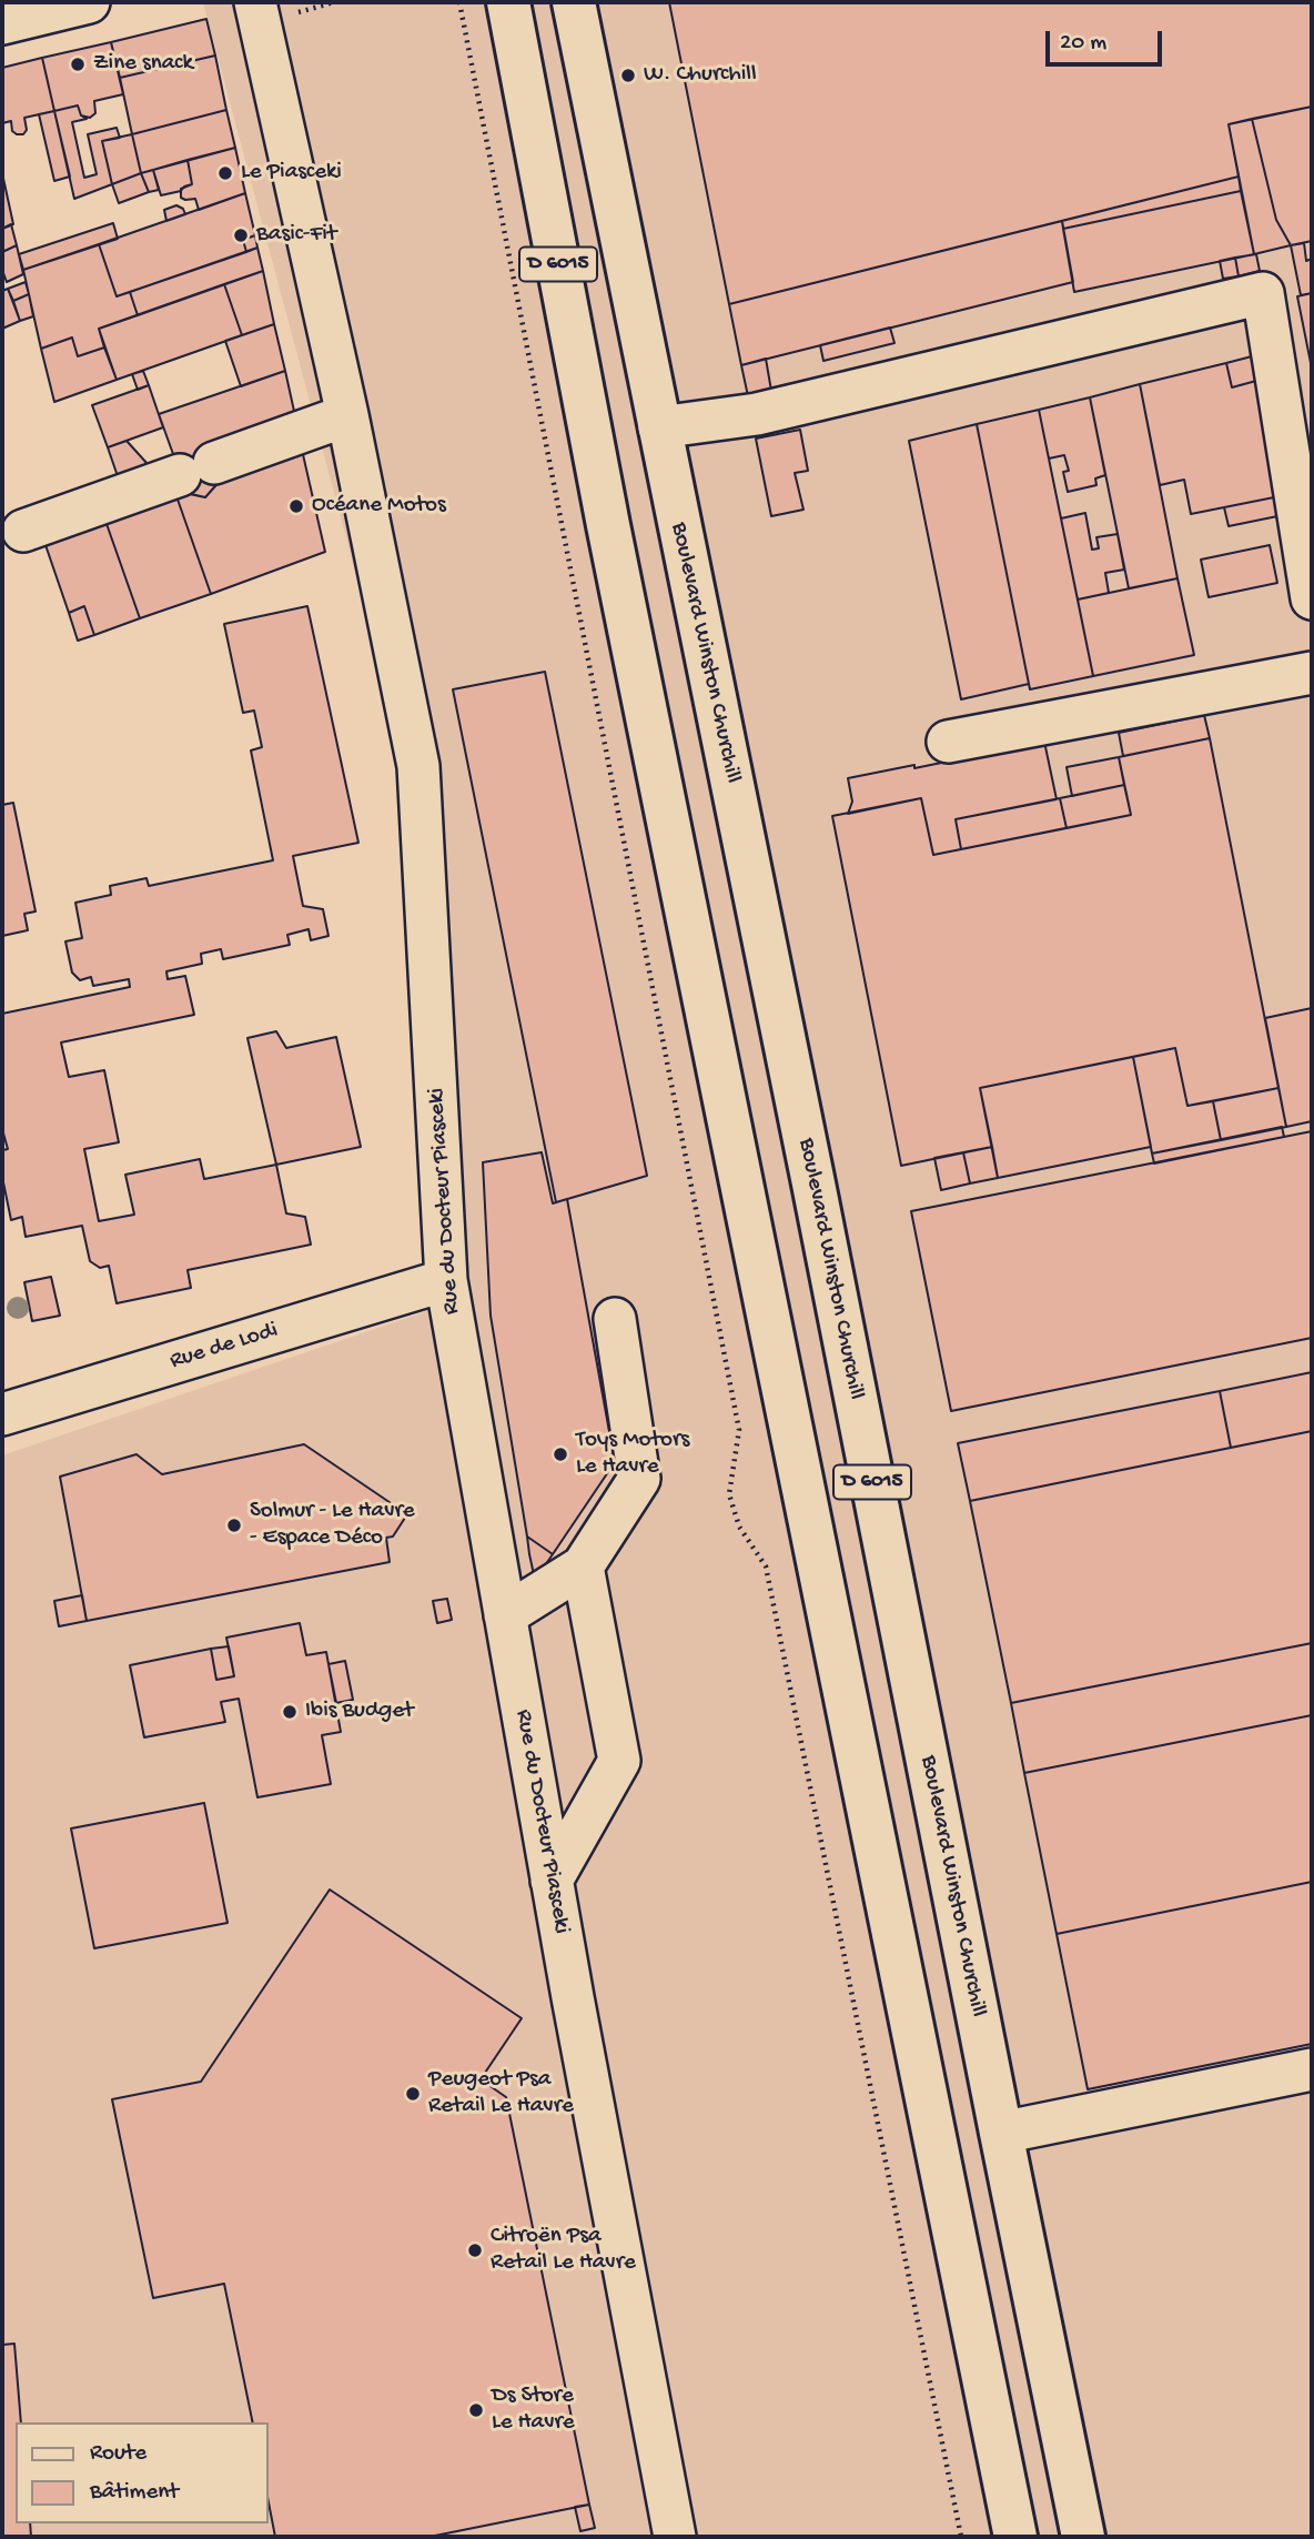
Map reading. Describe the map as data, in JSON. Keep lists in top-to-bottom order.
{
  "streets": {
    "main road": ["D 6015", "Boulevard Winston Churchill"],
    "street": ["Rue du Docteur Piasceki", "Rue de Lodi"]
  },
  "crossings": [
    ["Rue du Docteur Piasceki", "Rue de Lodi"]
  ],
  "places": [
    "Zine snack",
    "W. Churchill",
    "Le Piasceki",
    "Basic-Fit",
    "Océane Motos",
    "Toys Motors Le Havre",
    "Solmur - Le Havre - Espace Déco",
    "Ibis Budget",
    "Peugeot Psa Retail Le Havre",
    "Citroën Psa Retail Le Havre",
    "Ds Store Le Havre"
  ],
  "legend": ["Route", "Bâtiment"],
  "scale_bar": "20 m"
}
